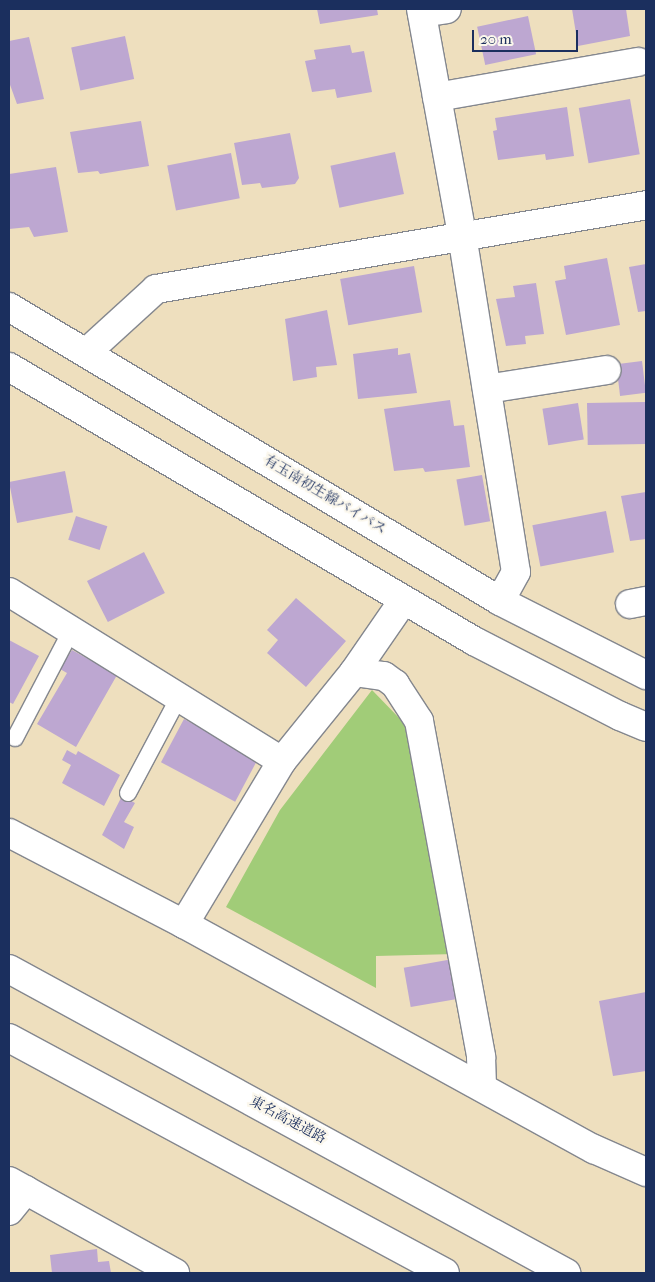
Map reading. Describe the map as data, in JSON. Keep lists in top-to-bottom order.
{
  "streets": {
    "main road": ["有玉南初生線バイパス", "東名高速道路"]
  },
  "scale_bar": "20 m"
}
